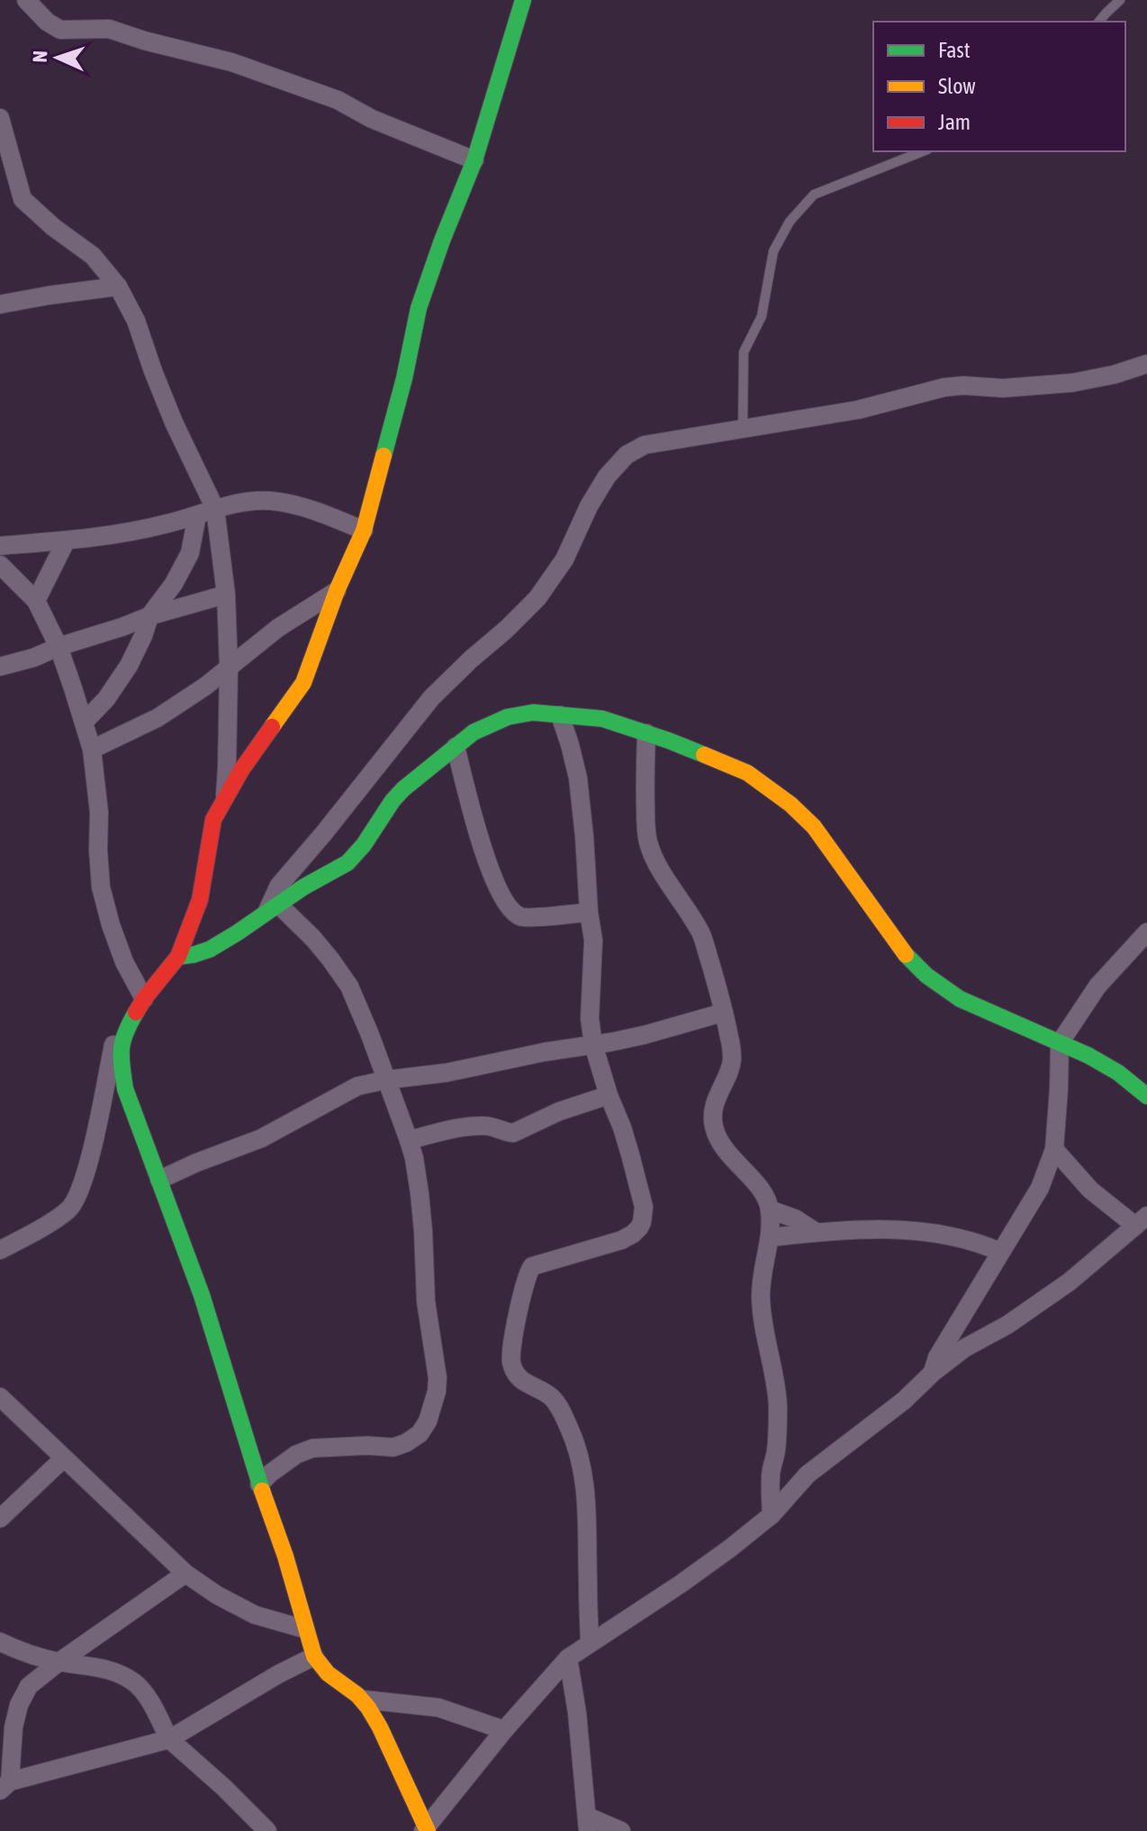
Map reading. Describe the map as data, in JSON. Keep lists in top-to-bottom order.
{
  "legend": ["Fast", "Slow", "Jam"],
  "north": "left"
}
